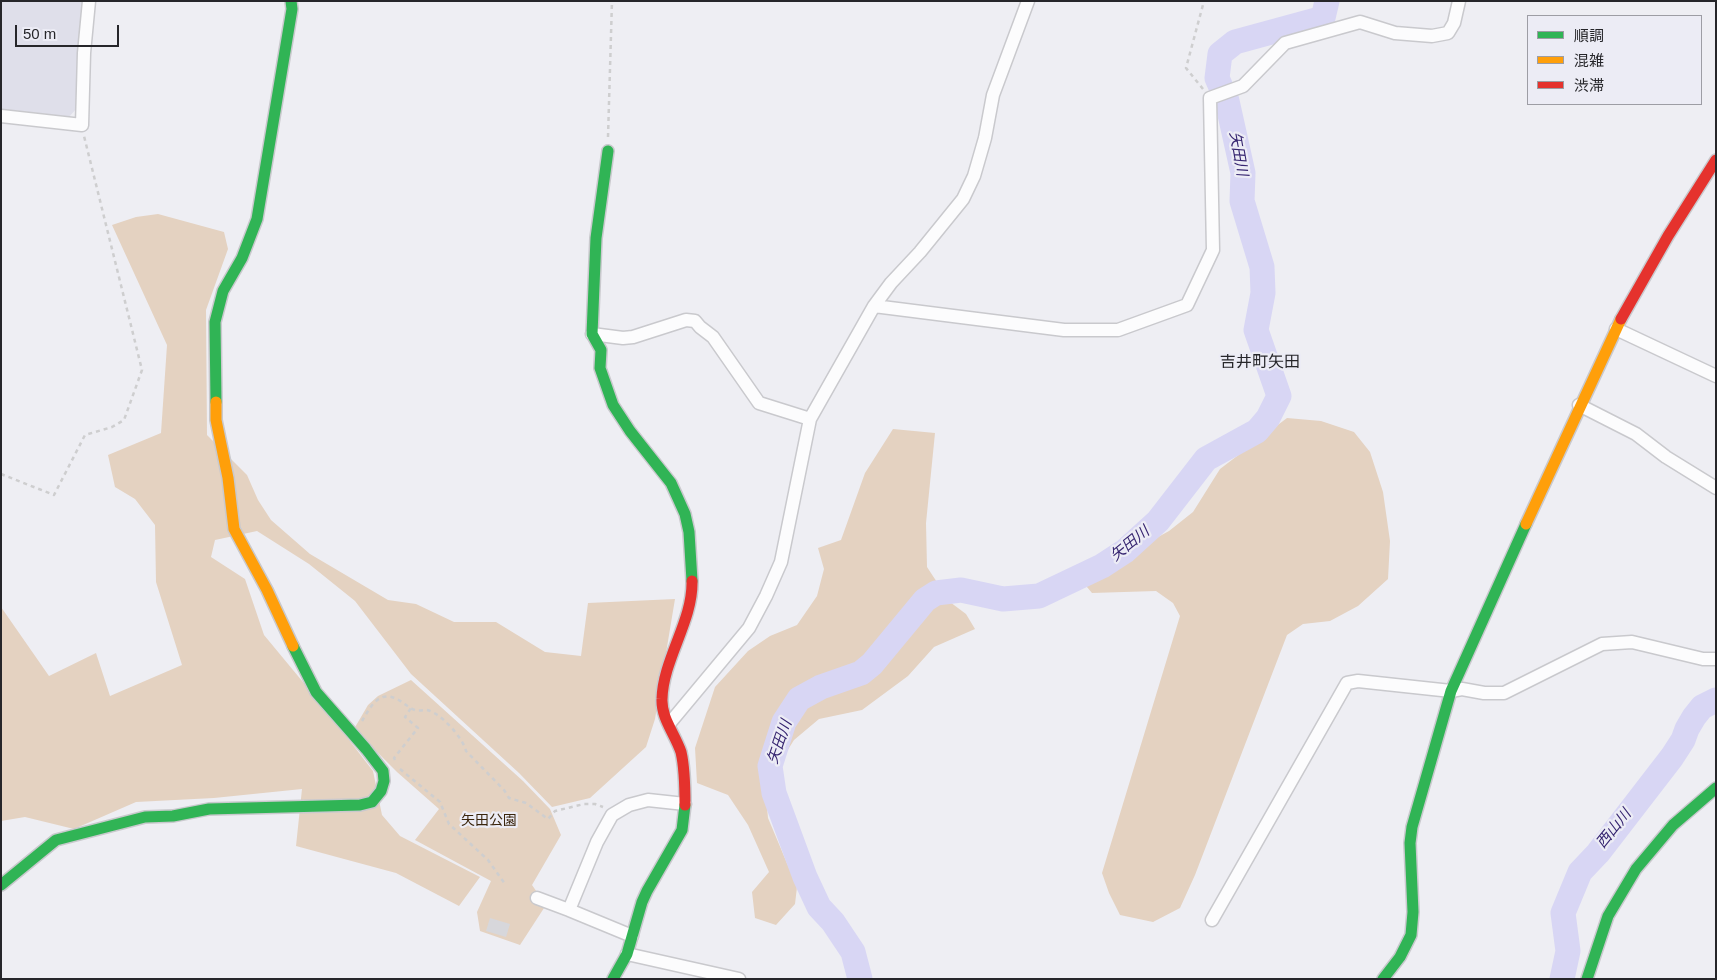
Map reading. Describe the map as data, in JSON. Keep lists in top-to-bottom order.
{
  "districts": ["吉井町矢田"],
  "water": ["矢田川", "西山川"],
  "parks": ["矢田公園"],
  "legend": ["順調", "混雑", "渋滞"],
  "scale_bar": "50 m"
}
